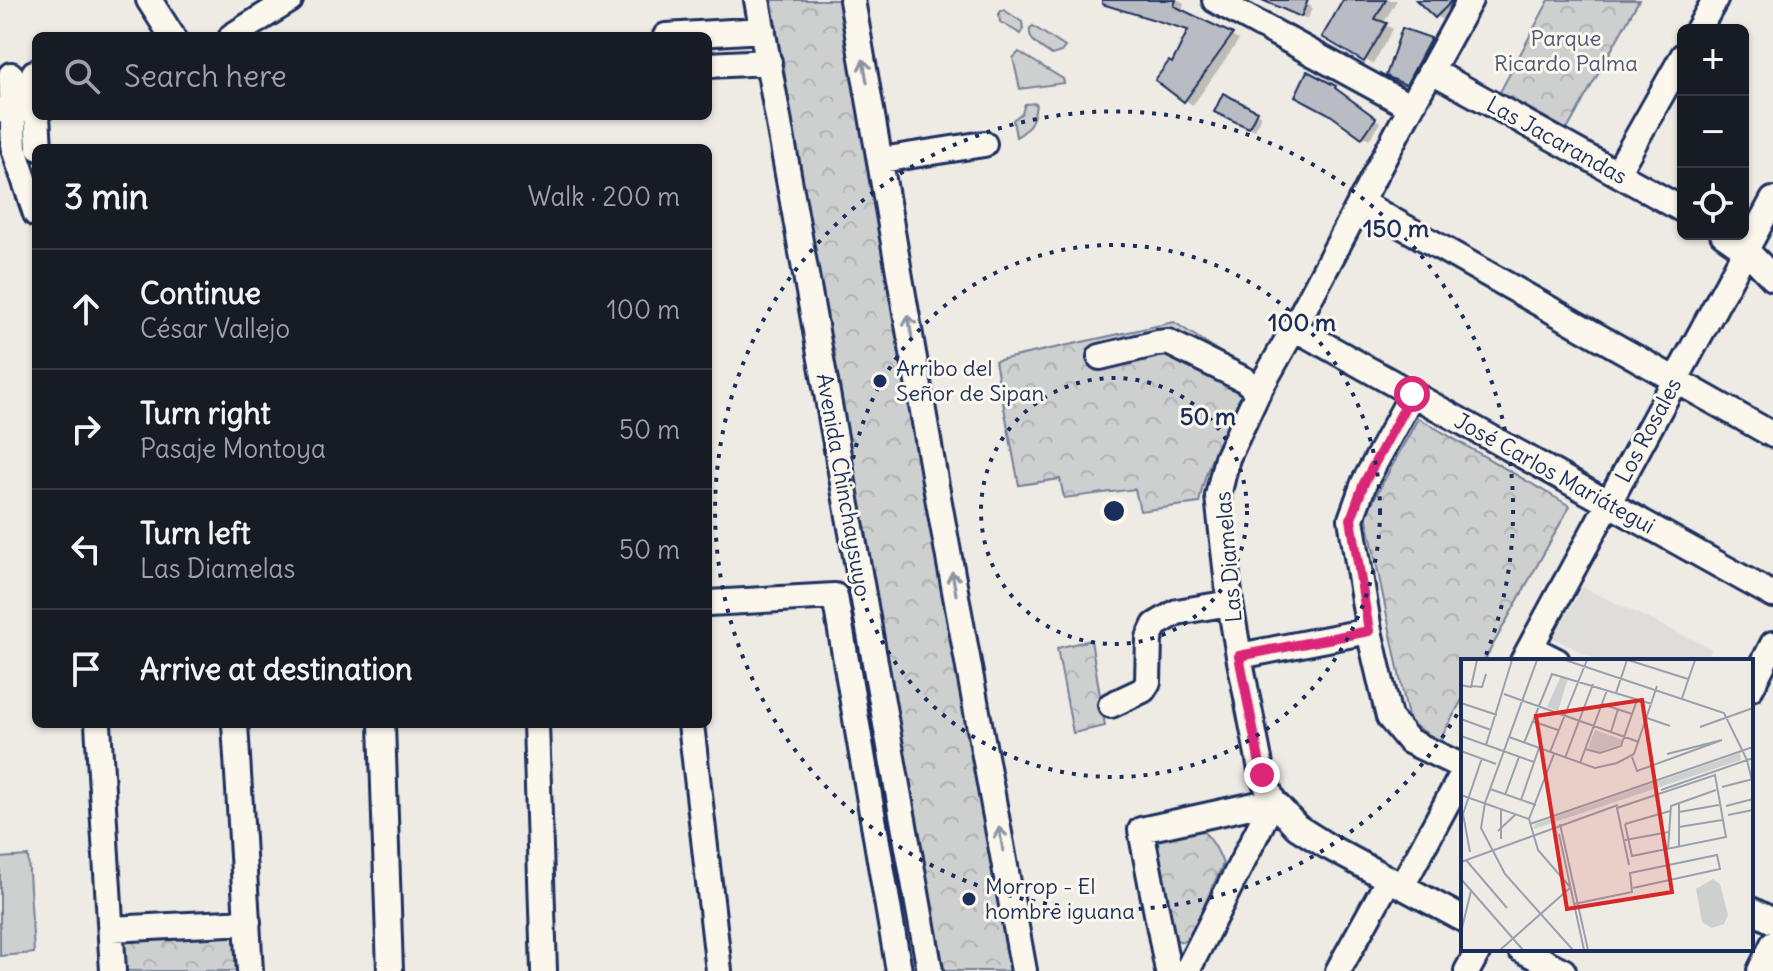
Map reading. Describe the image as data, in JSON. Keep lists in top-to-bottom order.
{
  "streets": {
    "street": [
      "Las Jacarandas",
      "Los Rosales",
      "José Carlos Mariátegui",
      "Avenida Chinchaysuyo",
      "Las Diamelas"
    ]
  },
  "crossings": [
    ["Las Jacarandas", "Las Diamelas"],
    ["Los Rosales", "José Carlos Mariátegui"],
    ["José Carlos Mariátegui", "Las Diamelas"]
  ],
  "parks": ["Parque Ricardo Palma"],
  "places": ["Arribo del Señor de Sipan", "Morrop - El hombre iguana"],
  "page": {
    "map_buttons": ["+", "−"],
    "search": "Search here",
    "heading": ["3 min", "Walk · 200 m"],
    "list": [
      ["Continue", "César Vallejo", "100 m"],
      ["Turn right", "Pasaje Montoya", "50 m"],
      ["Turn left", "Las Diamelas", "50 m"],
      "Arrive at destination"
    ]
  },
  "rings": ["150 m", "100 m", "50 m"]
}
